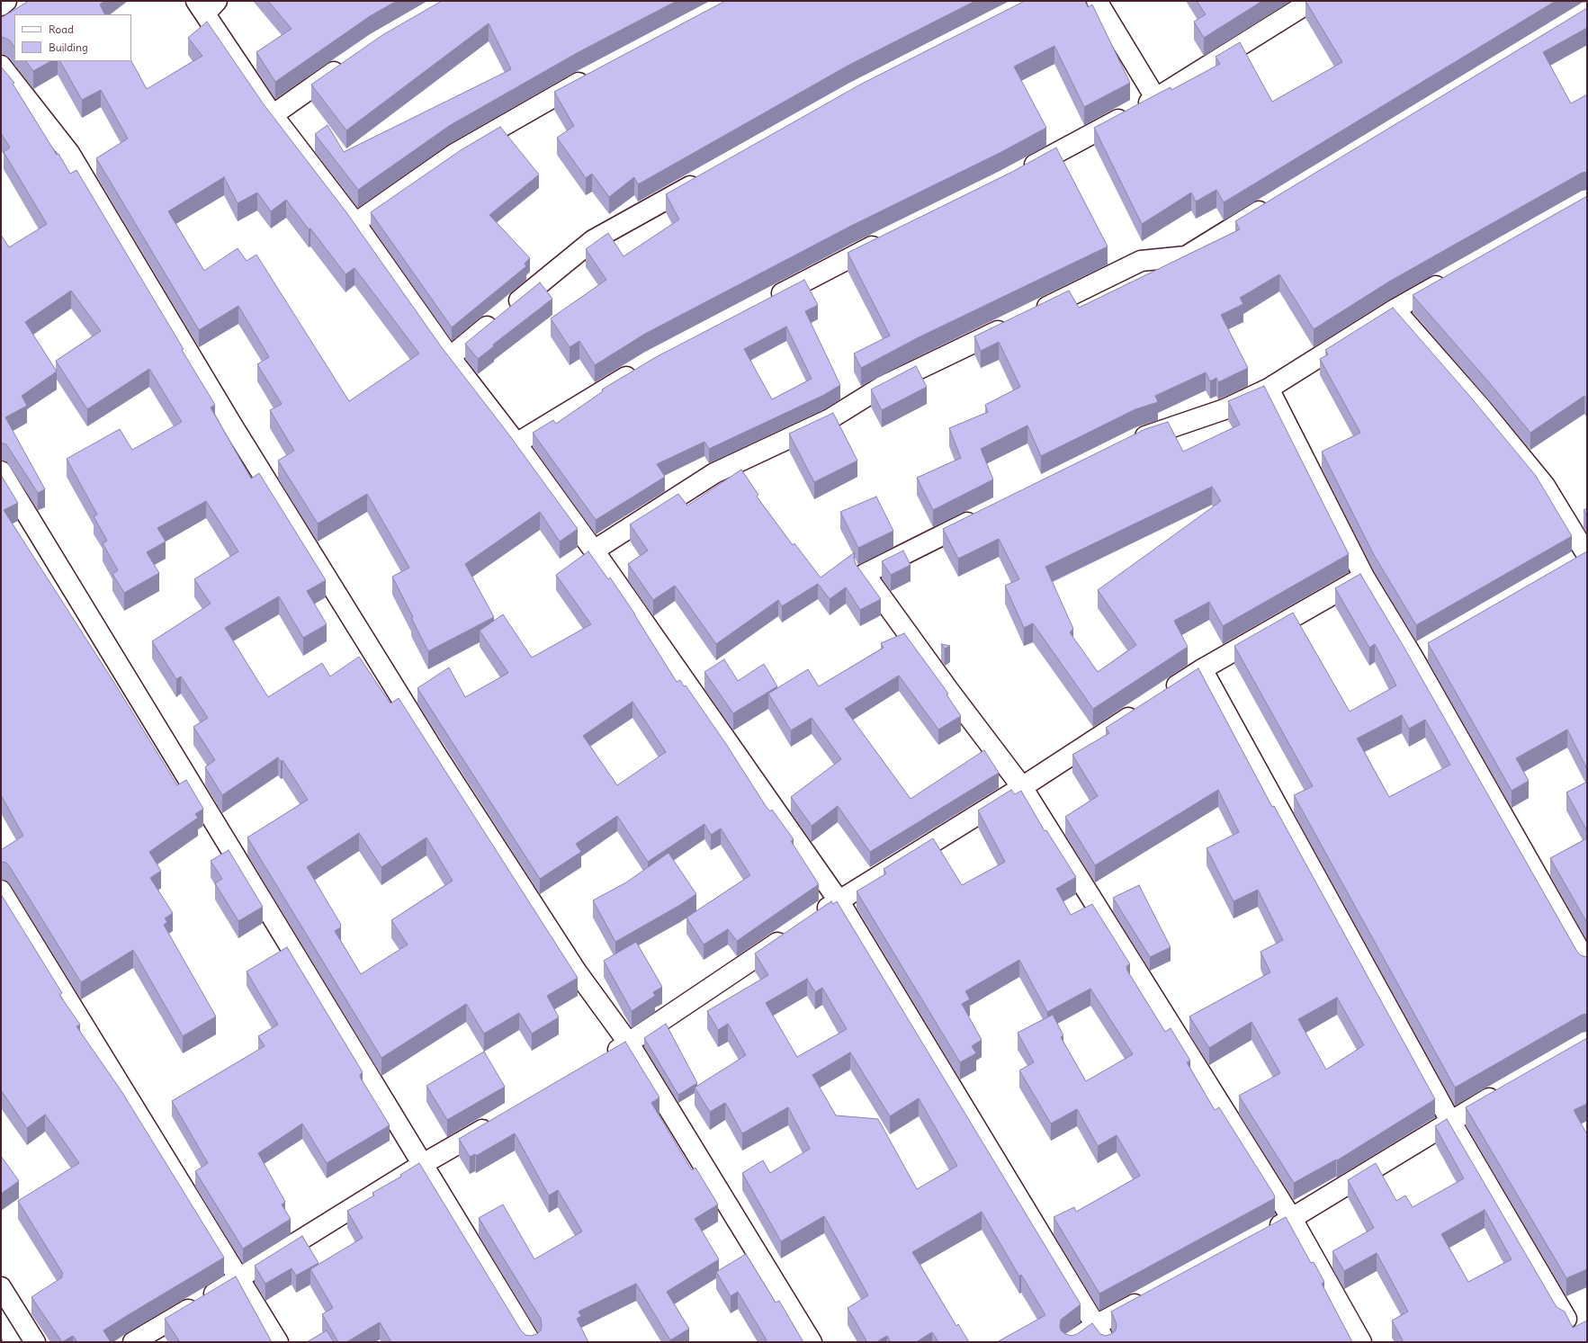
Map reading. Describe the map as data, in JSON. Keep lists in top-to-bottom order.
{
  "legend": ["Road", "Building"]
}
